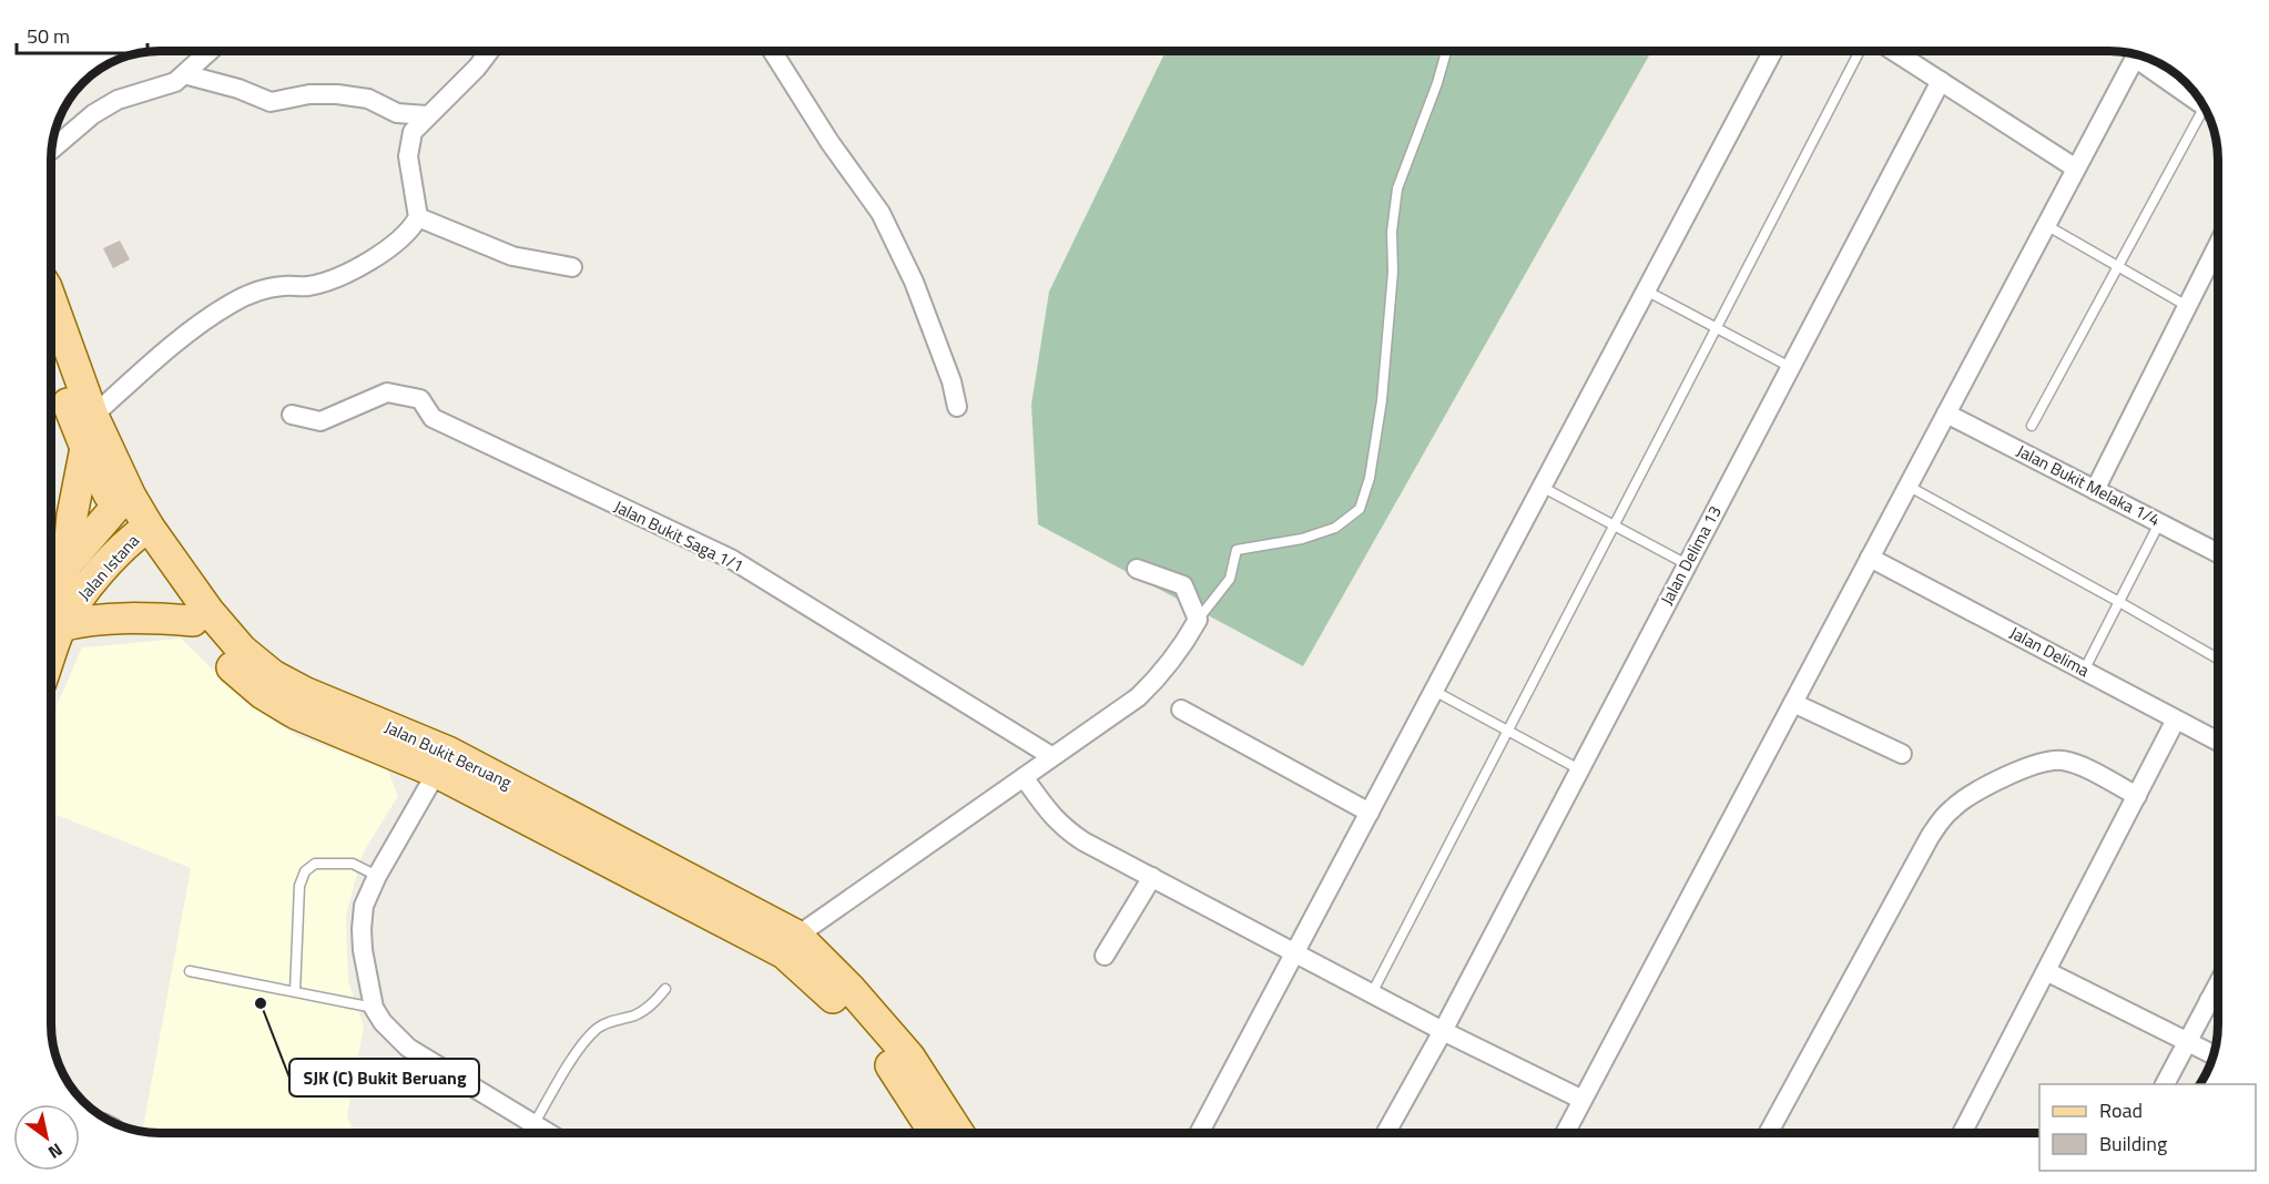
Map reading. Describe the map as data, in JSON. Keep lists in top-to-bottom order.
{
  "streets": {
    "main road": ["Jalan Istana", "Jalan Bukit Beruang"],
    "street": [
      "Jalan Bukit Melaka 1/4",
      "Jalan Bukit Saga 1/1",
      "Jalan Delima 13",
      "Jalan Delima"
    ]
  },
  "crossings": [
    ["Jalan Istana", "Jalan Bukit Beruang"]
  ],
  "places": ["SJK (C) Bukit Beruang"],
  "legend": ["Road", "Building"],
  "scale_bar": "50 m",
  "north": "bottom right"
}
